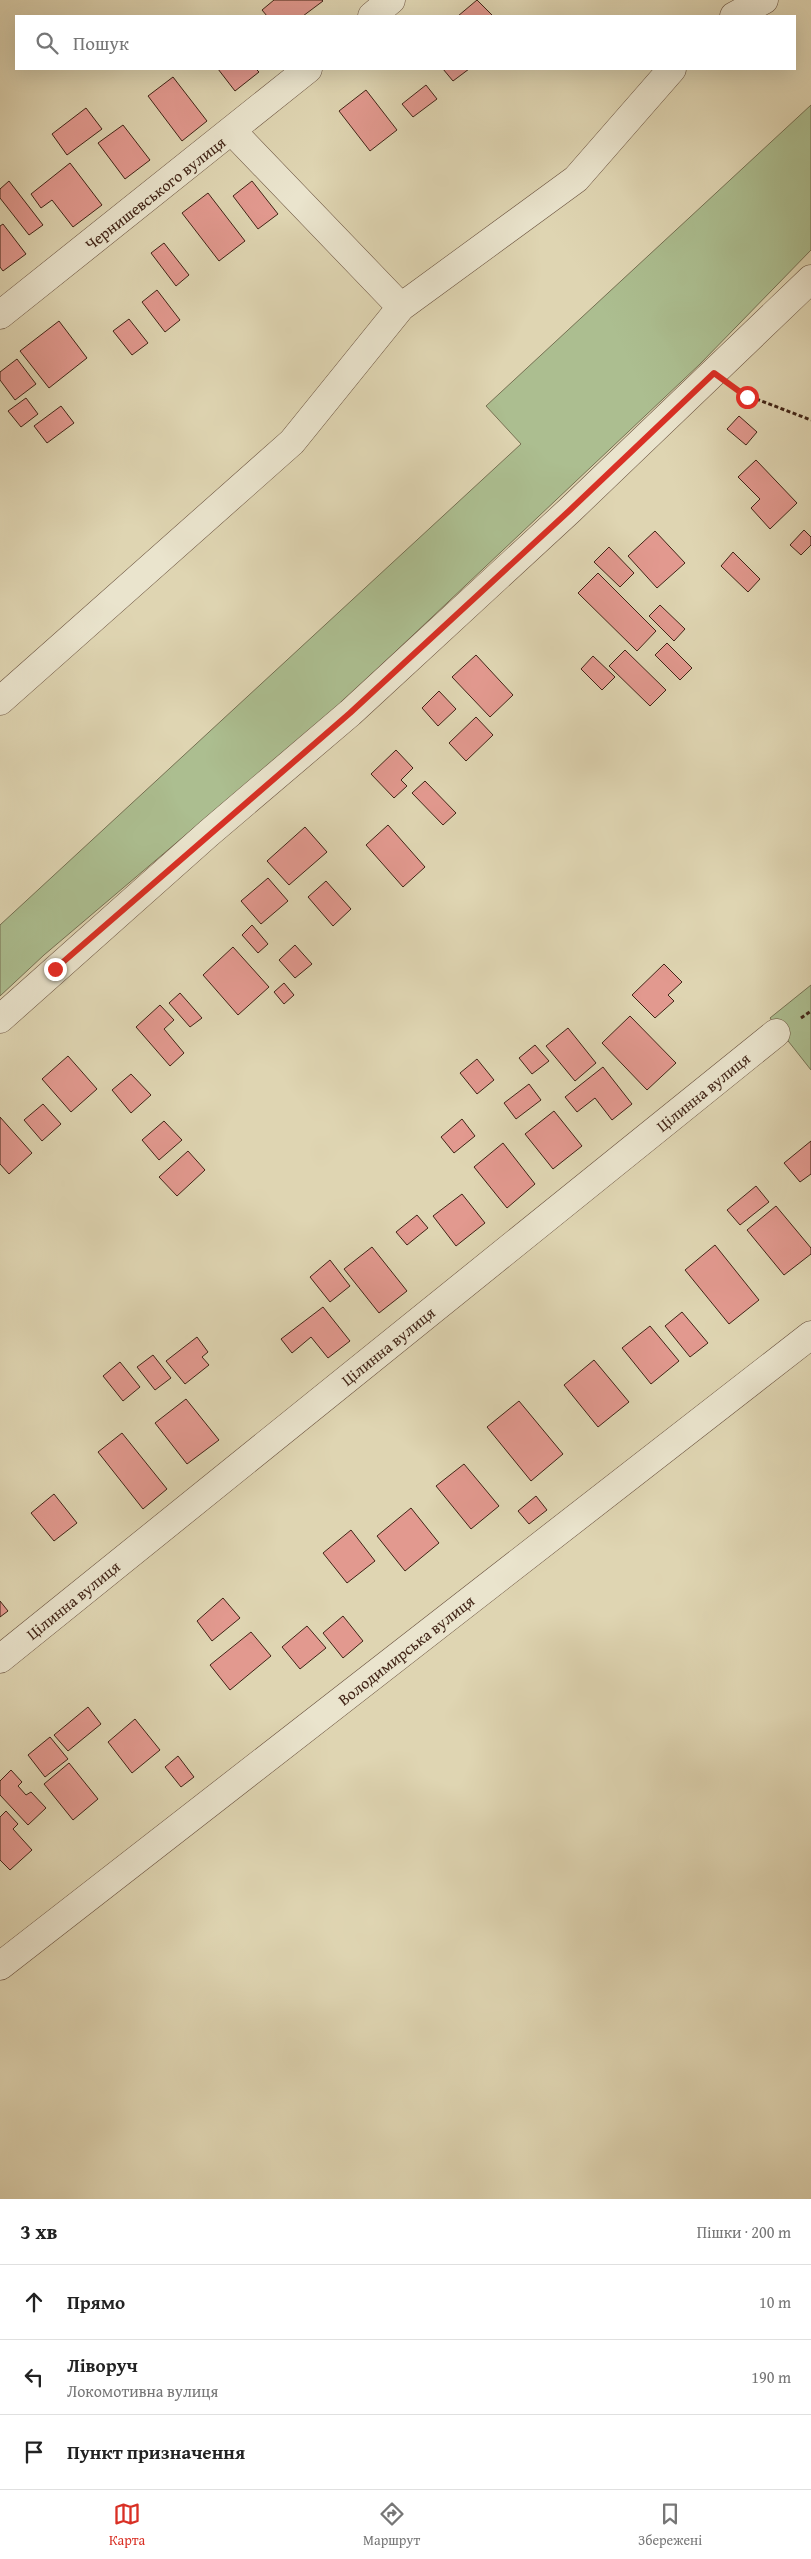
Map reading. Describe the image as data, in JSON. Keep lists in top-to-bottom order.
{
  "streets": {
    "street": ["Чернишевського вулиця", "Цілинна вулиця", "Володимирська вулиця"]
  },
  "page": {
    "search": "Пошук",
    "heading": ["3 хв", "Пішки · 200 m"],
    "list": [
      ["Прямо", "10 m"],
      ["Ліворуч", "Локомотивна вулиця", "190 m"],
      "Пункт призначення"
    ],
    "nav": ["Карта", "Маршрут", "Збережені"]
  }
}
